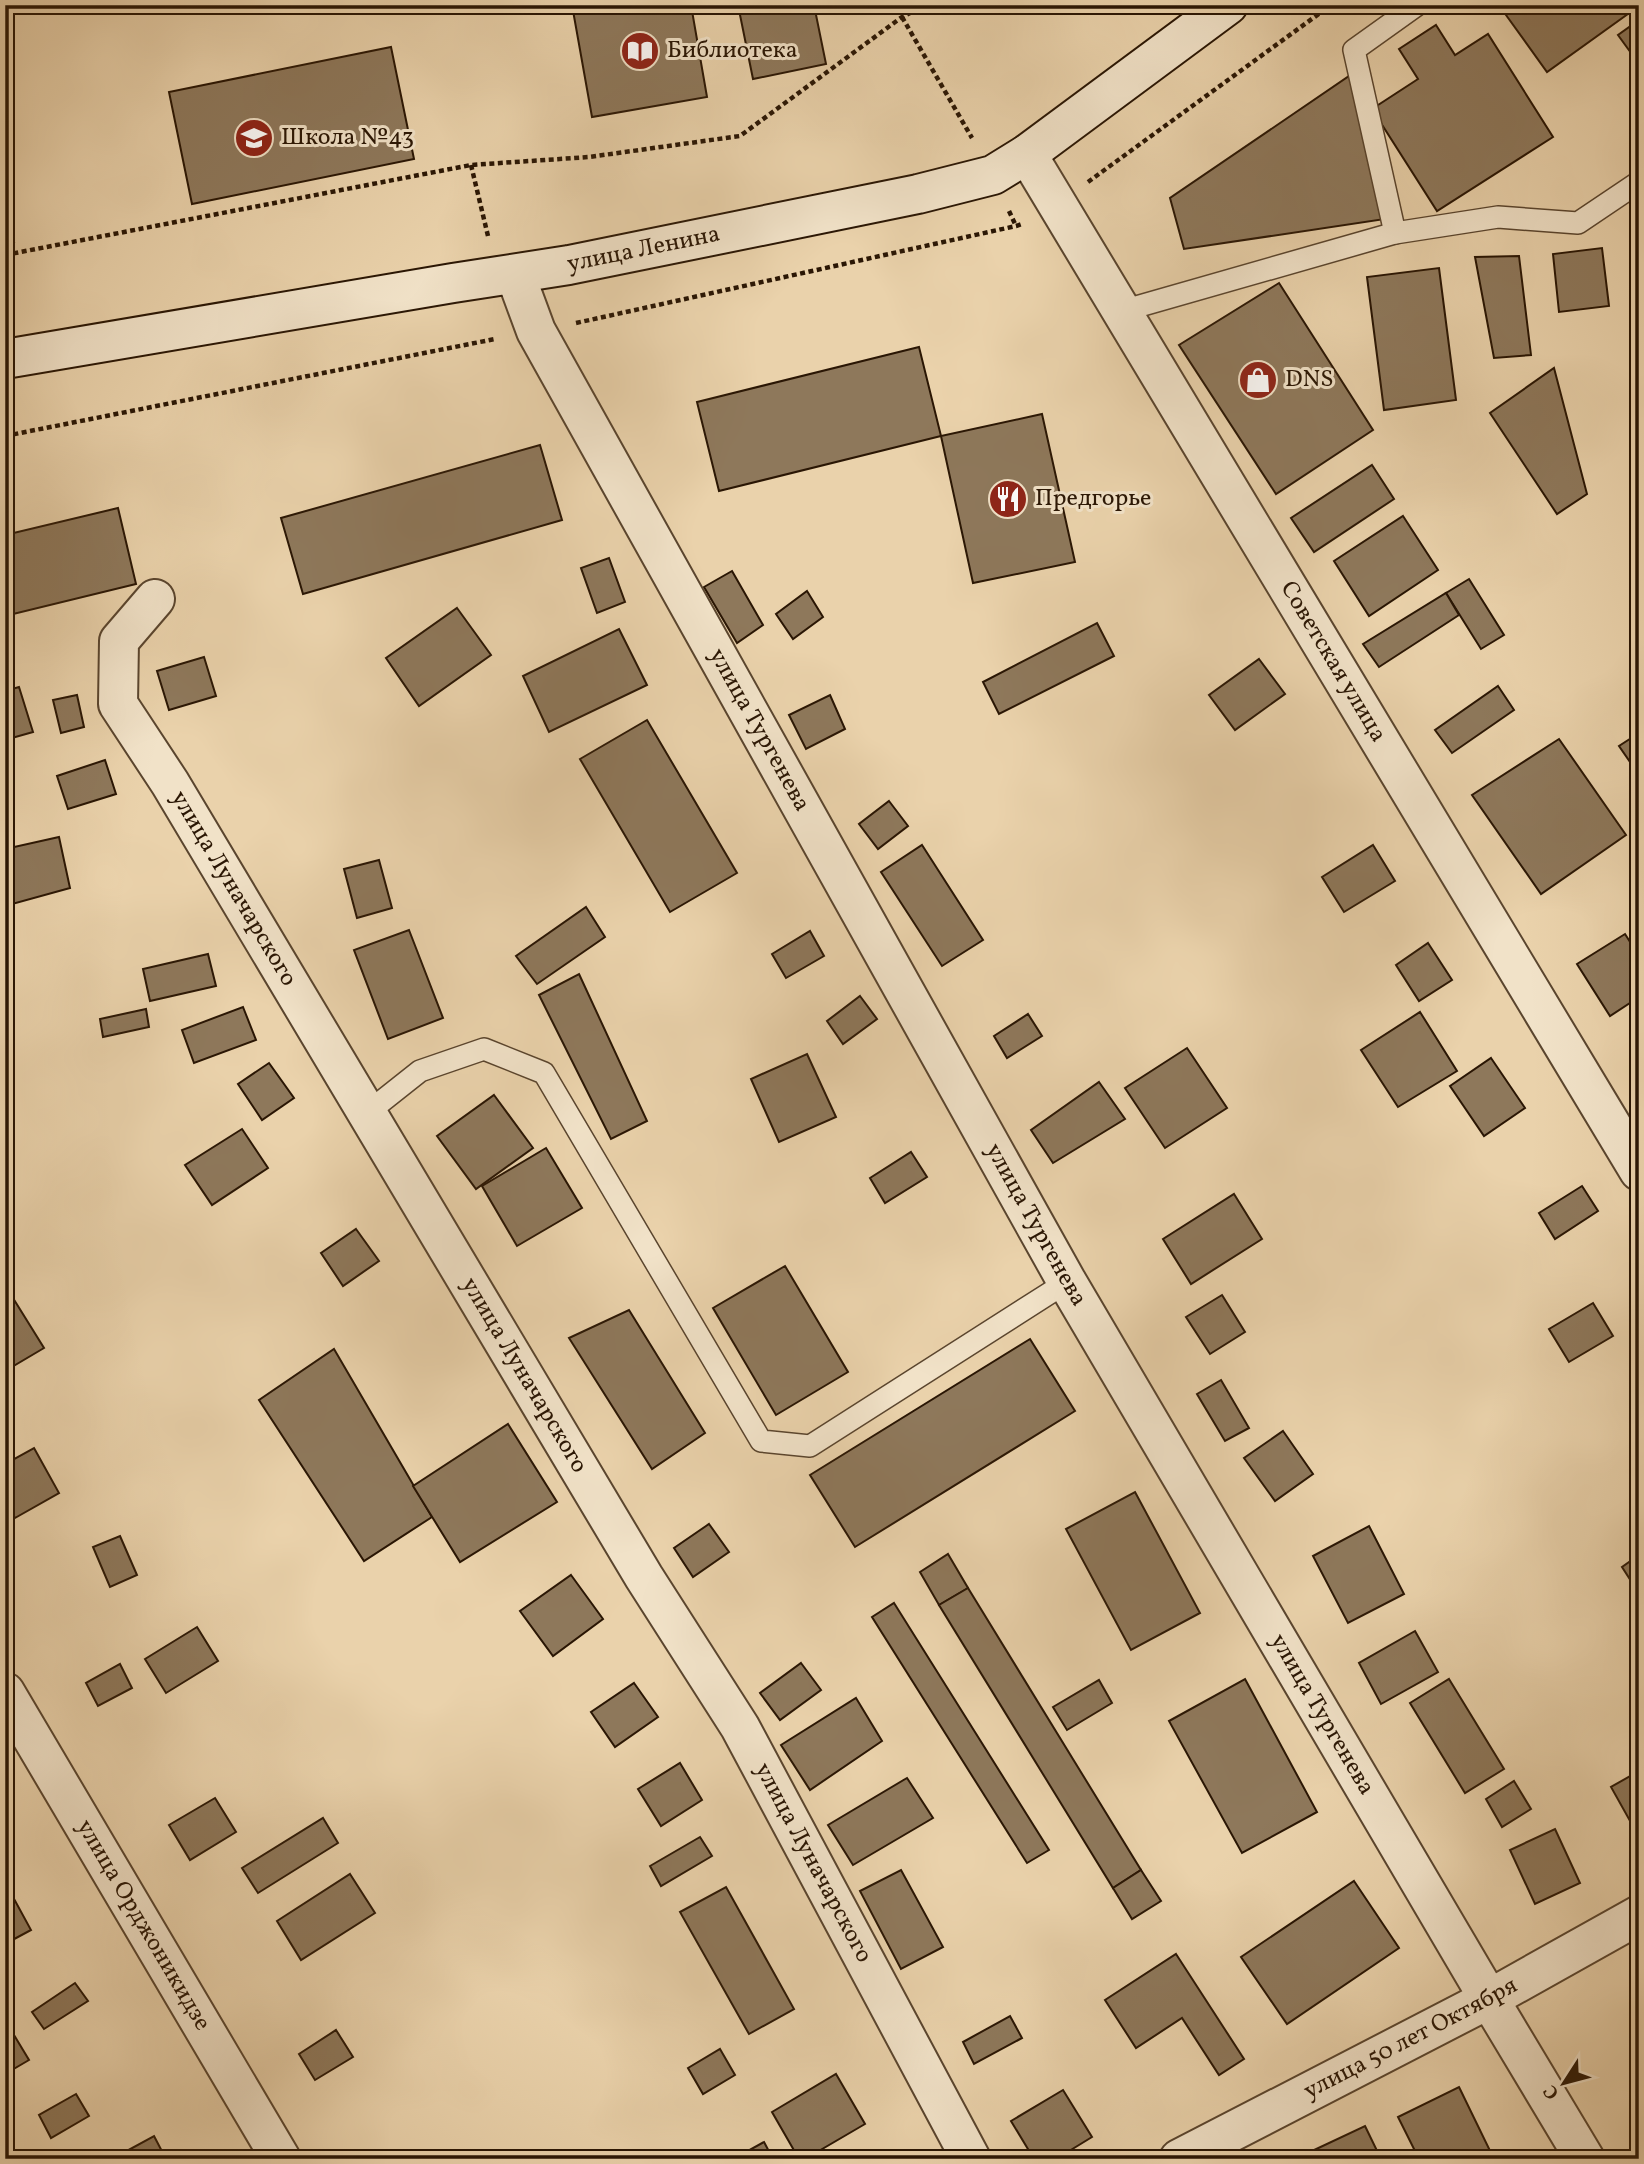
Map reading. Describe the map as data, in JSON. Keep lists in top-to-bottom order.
{
  "streets": {
    "street": [
      "улица Ленина",
      "Советская улица",
      "улица Тургенева",
      "улица Луначарского",
      "улица Орджоникидзе",
      "улица 50 лет Октября"
    ]
  },
  "crossings": [
    ["улица Ленина", "Советская улица"],
    ["улица Ленина", "улица Тургенева"],
    ["улица Тургенева", "улица 50 лет Октября"]
  ],
  "places": {
    "library": ["Библиотека"],
    "school or university": ["Школа №43"],
    "shop": ["DNS"],
    "restaurant": ["Предгорье"]
  },
  "north": "bottom left"
}
